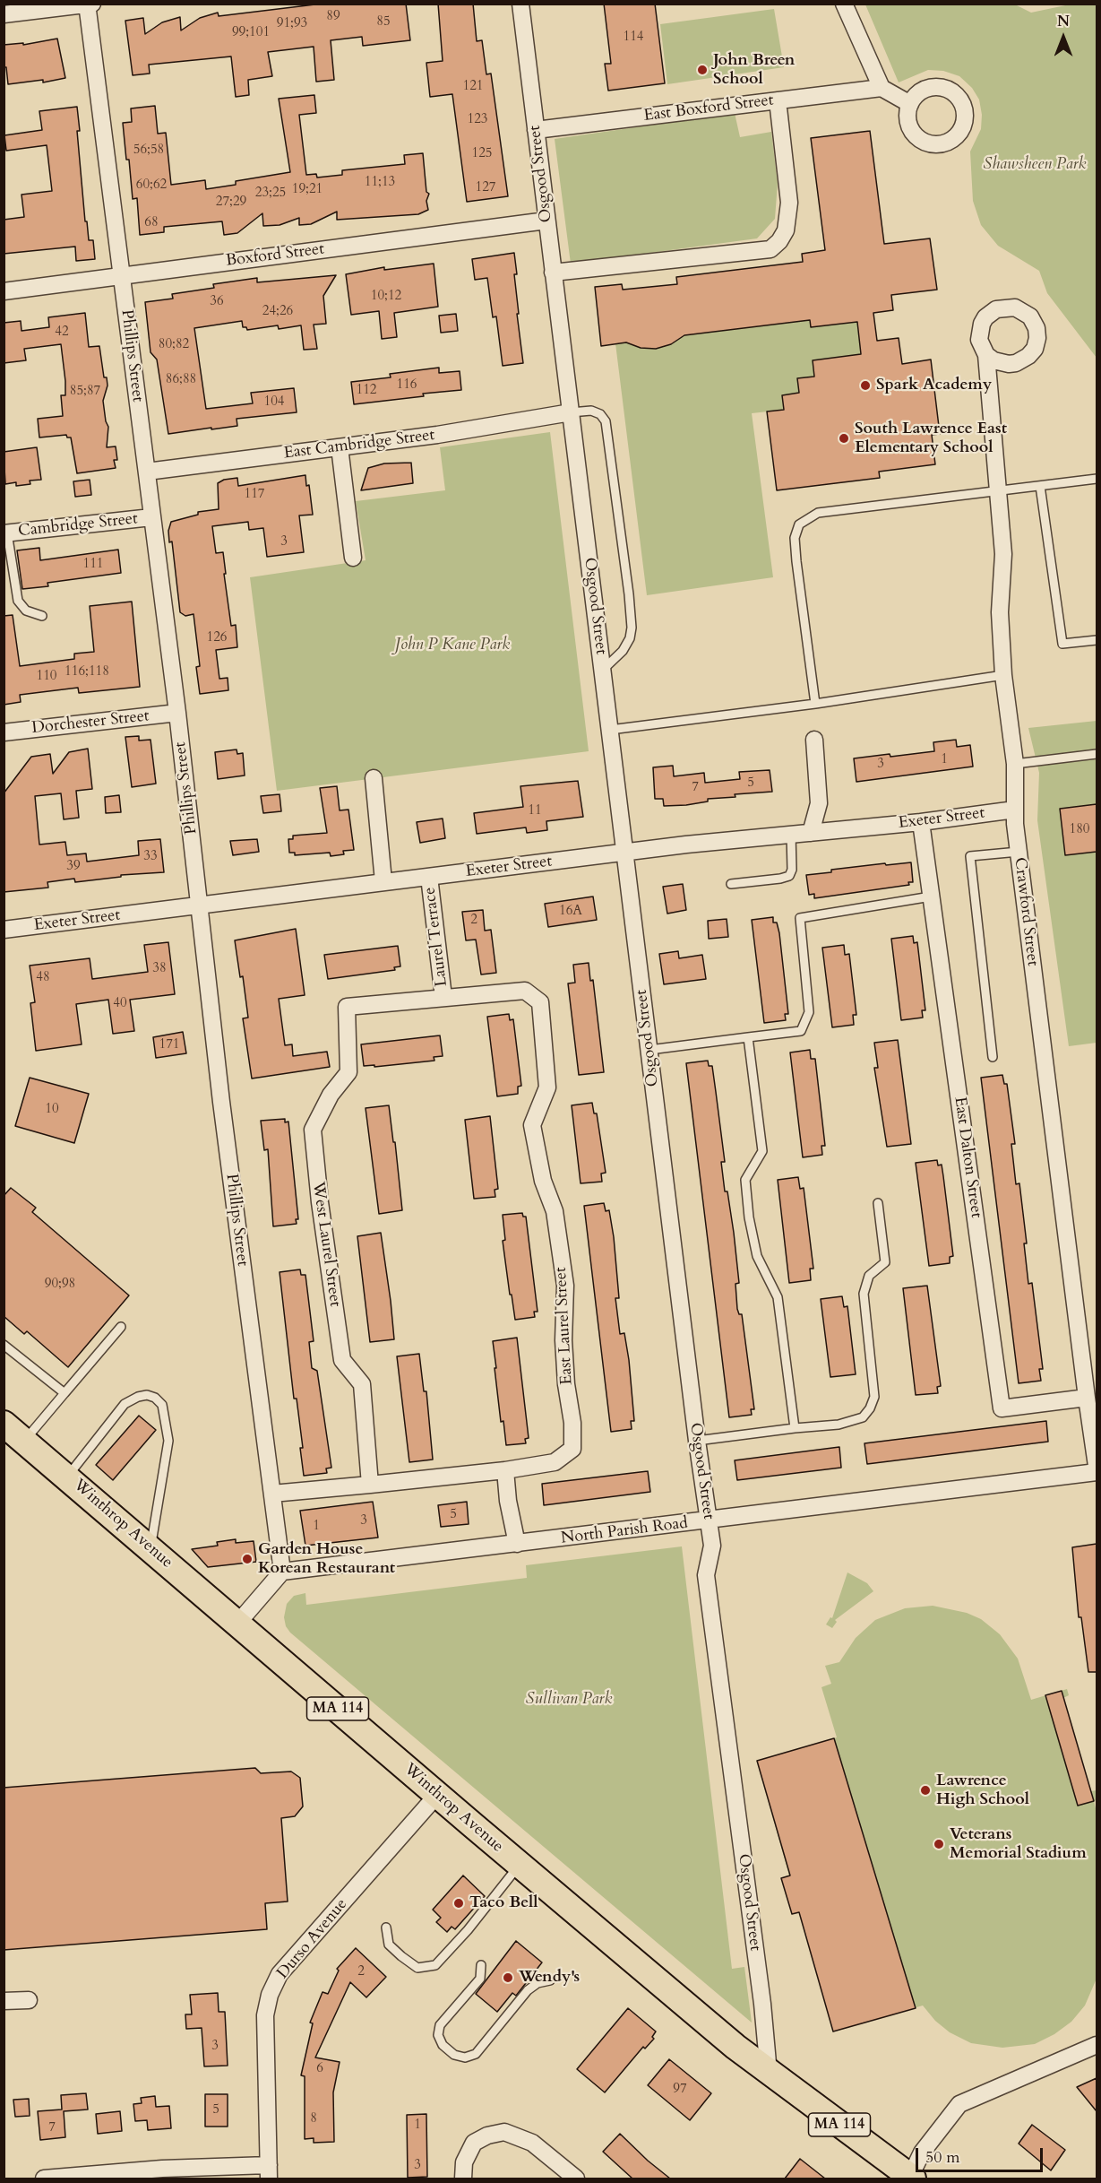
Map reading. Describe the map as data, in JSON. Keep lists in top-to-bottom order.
{
  "streets": {
    "main road": ["Winthrop Avenue", "MA 114"],
    "street": [
      "East Boxford Street",
      "Osgood Street",
      "Boxford Street",
      "Phillips Street",
      "East Cambridge Street",
      "Cambridge Street",
      "Dorchester Street",
      "Exeter Street",
      "Crawford Street",
      "Laurel Terrace",
      "East Dalton Street",
      "West Laurel Street",
      "East Laurel Street",
      "North Parish Road",
      "Durso Avenue"
    ]
  },
  "crossings": [
    ["East Boxford Street", "Osgood Street"],
    ["Osgood Street", "Boxford Street"],
    ["Osgood Street", "East Cambridge Street"],
    ["Osgood Street", "Exeter Street"],
    ["Osgood Street", "Winthrop Avenue"],
    ["Osgood Street", "North Parish Road"],
    ["Boxford Street", "Phillips Street"],
    ["Phillips Street", "East Cambridge Street"],
    ["Phillips Street", "Cambridge Street"],
    ["Phillips Street", "Dorchester Street"],
    ["Phillips Street", "Exeter Street"],
    ["Phillips Street", "North Parish Road"],
    ["Exeter Street", "Crawford Street"],
    ["Exeter Street", "Laurel Terrace"],
    ["Exeter Street", "East Dalton Street"],
    ["Crawford Street", "East Dalton Street"],
    ["Laurel Terrace", "West Laurel Street"],
    ["Laurel Terrace", "East Laurel Street"],
    ["West Laurel Street", "East Laurel Street"],
    ["Winthrop Avenue", "Durso Avenue"]
  ],
  "parks": ["Shawsheen Park", "John P Kane Park", "Sullivan Park"],
  "places": [
    "John Breen School",
    "Spark Academy",
    "South Lawrence East Elementary School",
    "Garden House Korean Restaurant",
    "Lawrence High School",
    "Veterans Memorial Stadium",
    "Taco Bell",
    "Wendy's"
  ],
  "house_numbers": [
    "89",
    "85",
    "91;93",
    "99;101",
    "114",
    "121",
    "123",
    "56;58",
    "125",
    "11;13",
    "60;62",
    "127",
    "19;21",
    "23;25",
    "27;29",
    "68",
    "10;12",
    "36",
    "24;26",
    "42",
    "80;82",
    "86;88",
    "116",
    "112",
    "85;87",
    "104",
    "117",
    "3",
    "111",
    "126",
    "116;118",
    "110",
    "1",
    "3",
    "5",
    "7",
    "11",
    "180",
    "33",
    "39",
    "16A",
    "2",
    "38",
    "48",
    "40",
    "171",
    "10",
    "90;98",
    "5",
    "3",
    "1",
    "2",
    "3",
    "6",
    "97",
    "5",
    "8",
    "1",
    "7",
    "3"
  ],
  "scale_bar": "50 m",
  "north": "top"
}
